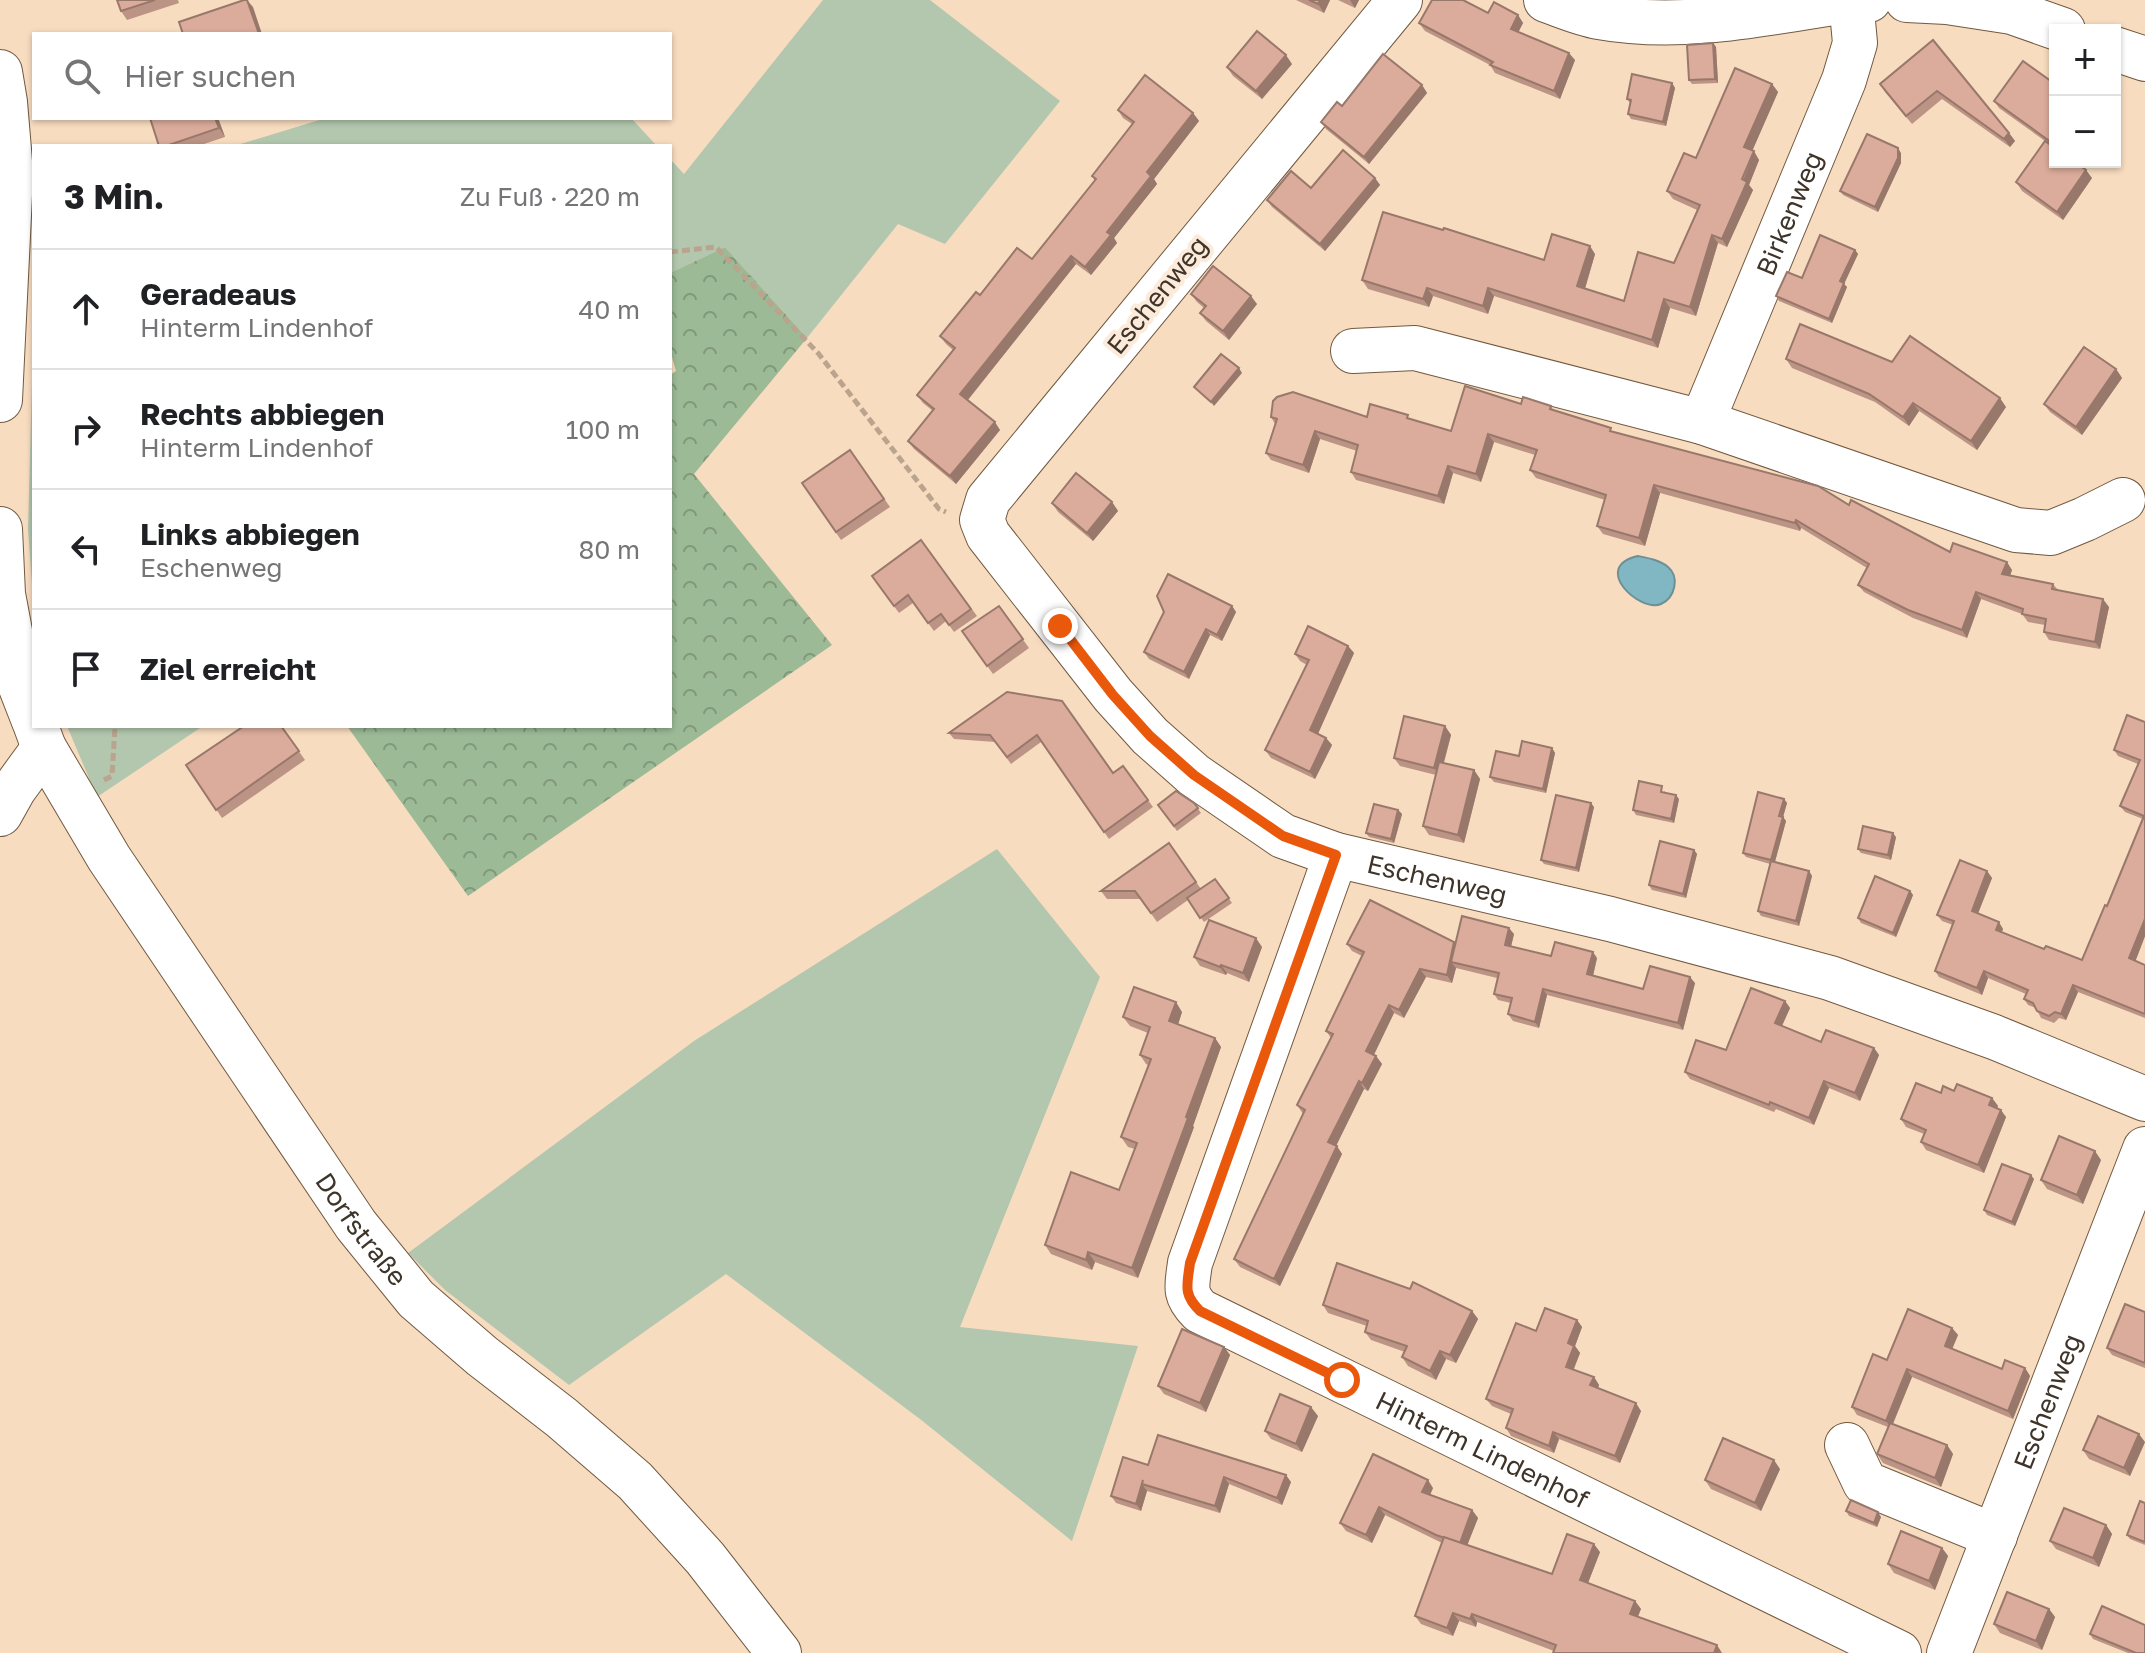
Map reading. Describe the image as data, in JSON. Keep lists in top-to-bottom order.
{
  "streets": {
    "street": [
      "Birkenweg",
      "Eschenweg",
      "Dorfstraße",
      "Hinterm Lindenhof"
    ]
  },
  "crossings": [
    ["Eschenweg", "Hinterm Lindenhof"]
  ],
  "page": {
    "map_buttons": ["+", "−"],
    "search": "Hier suchen",
    "heading": ["3 Min.", "Zu Fuß · 220 m"],
    "list": [
      ["Geradeaus", "Hinterm Lindenhof", "40 m"],
      ["Rechts abbiegen", "Hinterm Lindenhof", "100 m"],
      ["Links abbiegen", "Eschenweg", "80 m"],
      "Ziel erreicht"
    ]
  }
}
